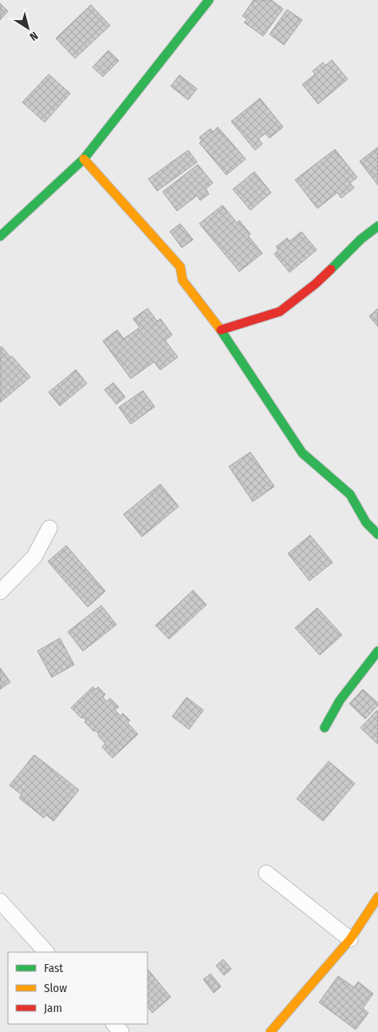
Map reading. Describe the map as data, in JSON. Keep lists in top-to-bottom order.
{
  "legend": ["Fast", "Slow", "Jam"],
  "north": "bottom right"
}
